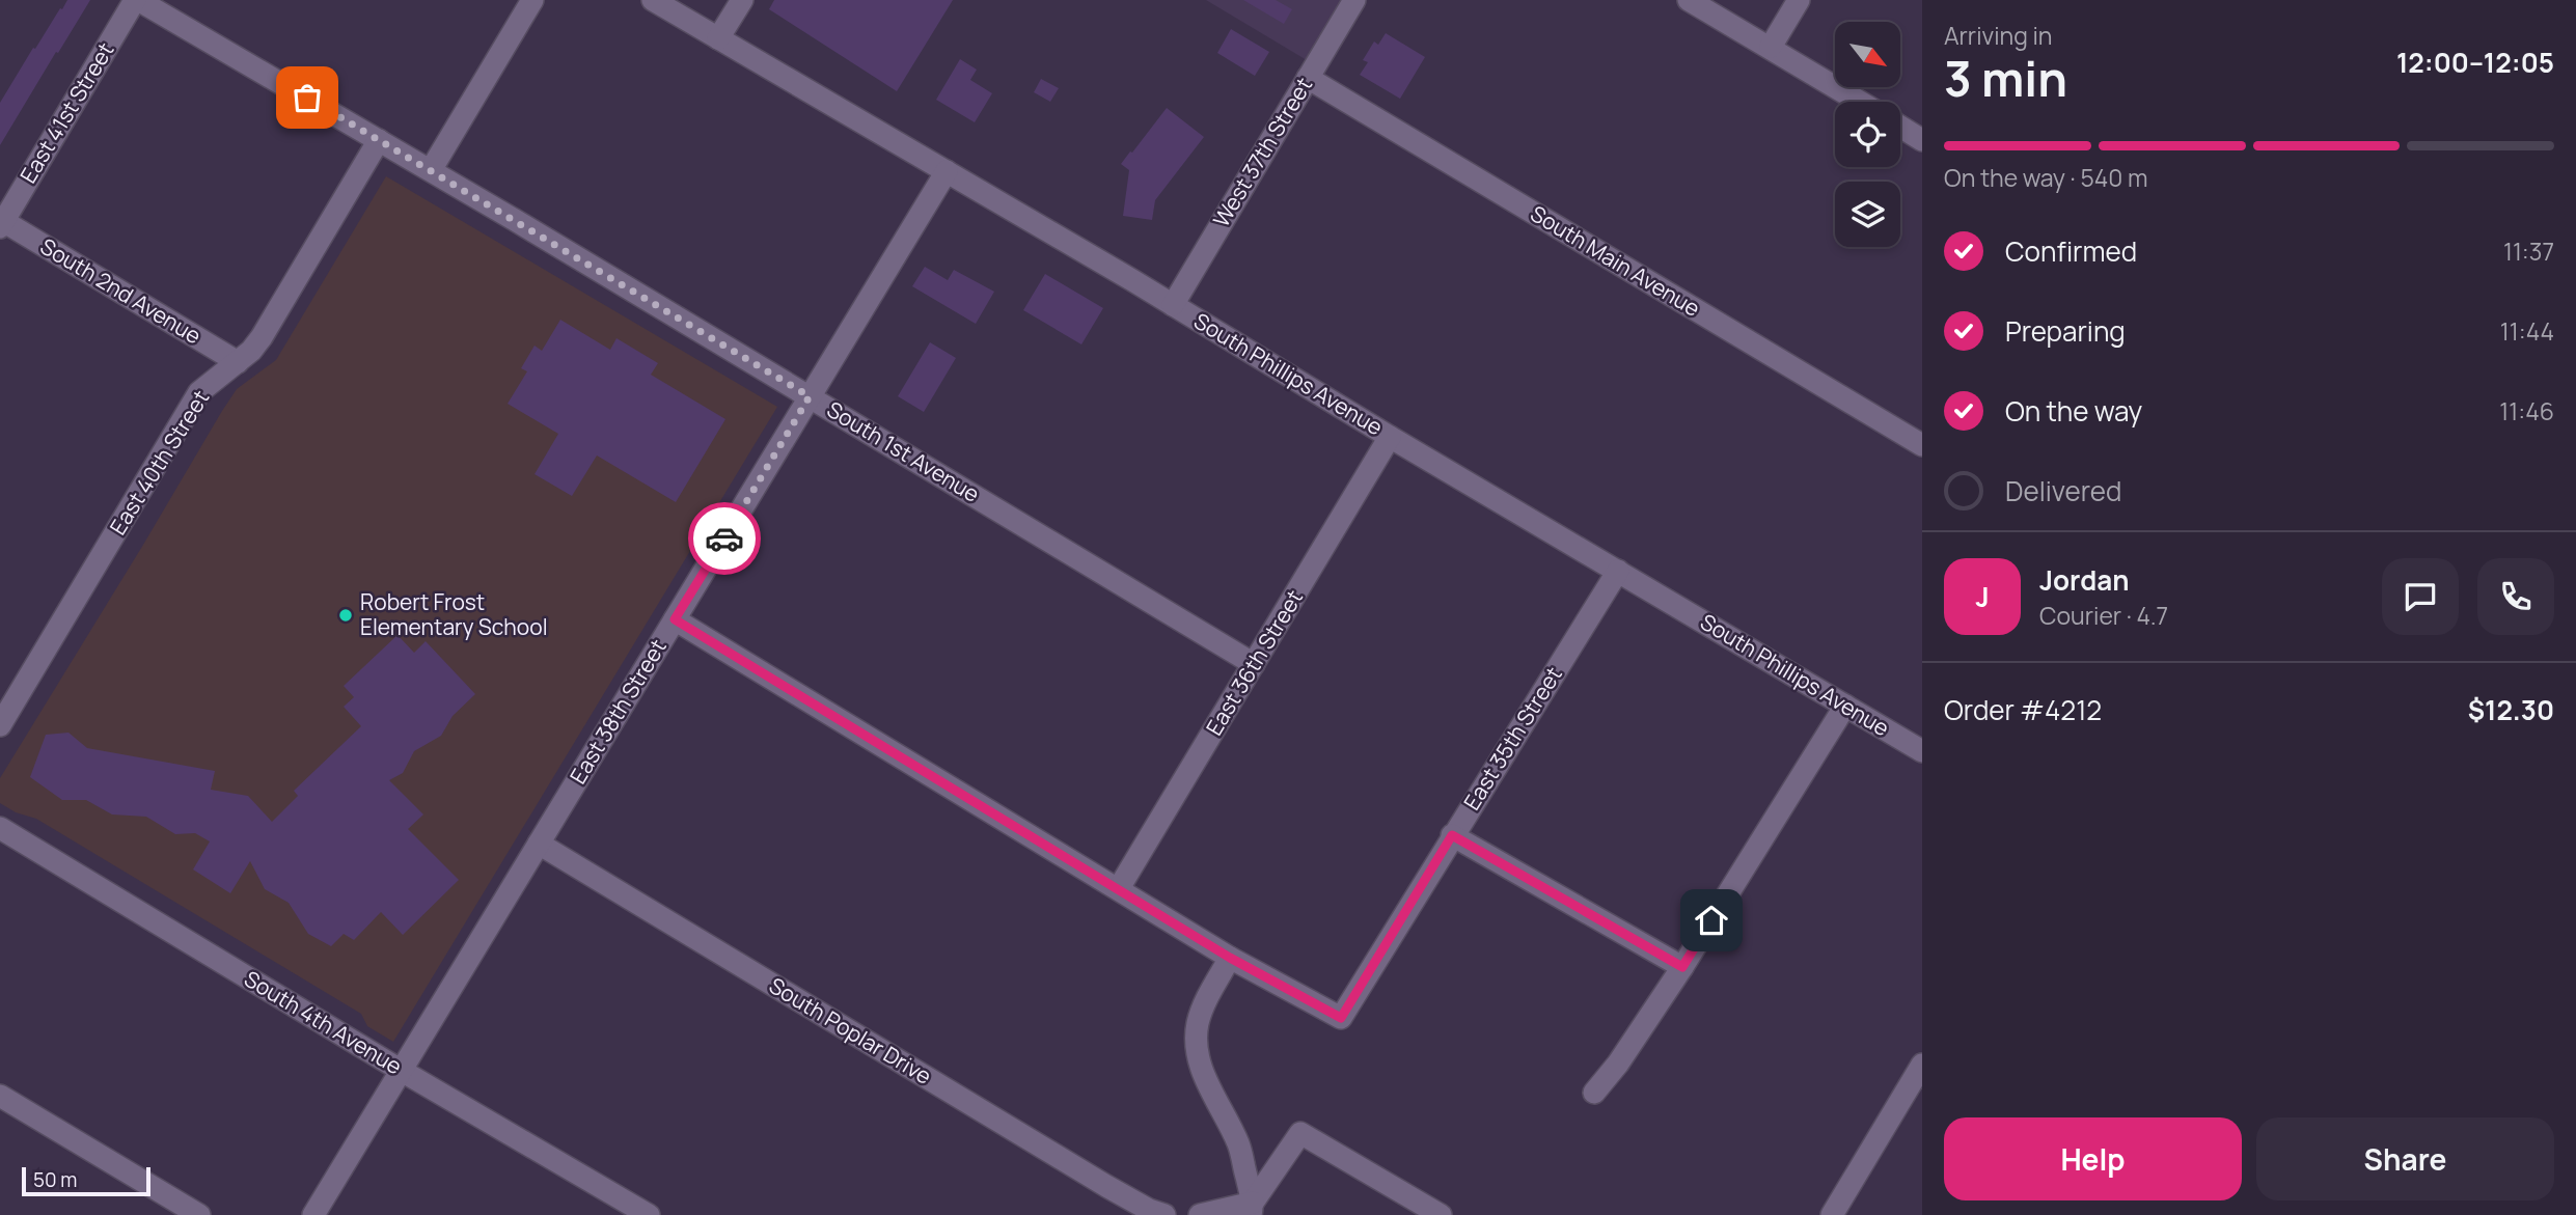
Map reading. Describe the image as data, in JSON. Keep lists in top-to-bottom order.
{
  "streets": {
    "street": [
      "East 41st Street",
      "West 37th Street",
      "South Main Avenue",
      "South 2nd Avenue",
      "South Phillips Avenue",
      "South 1st Avenue",
      "East 40th Street",
      "East 36th Street",
      "East 38th Street",
      "East 35th Street",
      "South 4th Avenue",
      "South Poplar Drive"
    ]
  },
  "crossings": [
    ["East 41st Street", "South 2nd Avenue"],
    ["East 41st Street", "South 1st Avenue"],
    ["West 37th Street", "South Main Avenue"],
    ["West 37th Street", "South Phillips Avenue"],
    ["South 2nd Avenue", "East 40th Street"],
    ["South Phillips Avenue", "East 36th Street"],
    ["South Phillips Avenue", "East 38th Street"],
    ["South Phillips Avenue", "East 35th Street"],
    ["South 1st Avenue", "East 40th Street"],
    ["South 1st Avenue", "East 36th Street"],
    ["South 1st Avenue", "East 38th Street"],
    ["East 38th Street", "South 4th Avenue"],
    ["East 38th Street", "South Poplar Drive"]
  ],
  "places": ["Robert Frost Elementary School"],
  "scale_bar": "50 m",
  "north": "bottom right",
  "page": {
    "heading": ["3 min", "Arriving in", "12:00–12:05"],
    "panel": [
      "Jordan",
      "Courier · 4.7",
      "Order #4212",
      "$12.30"
    ],
    "bar": "On the way · 540 m",
    "list": [
      ["Confirmed", "11:37"],
      ["Preparing", "11:44"],
      ["On the way", "11:46"],
      "Delivered"
    ],
    "round": "J",
    "buttons": ["Help", "Share"],
    "scale": "50 m"
  }
}
